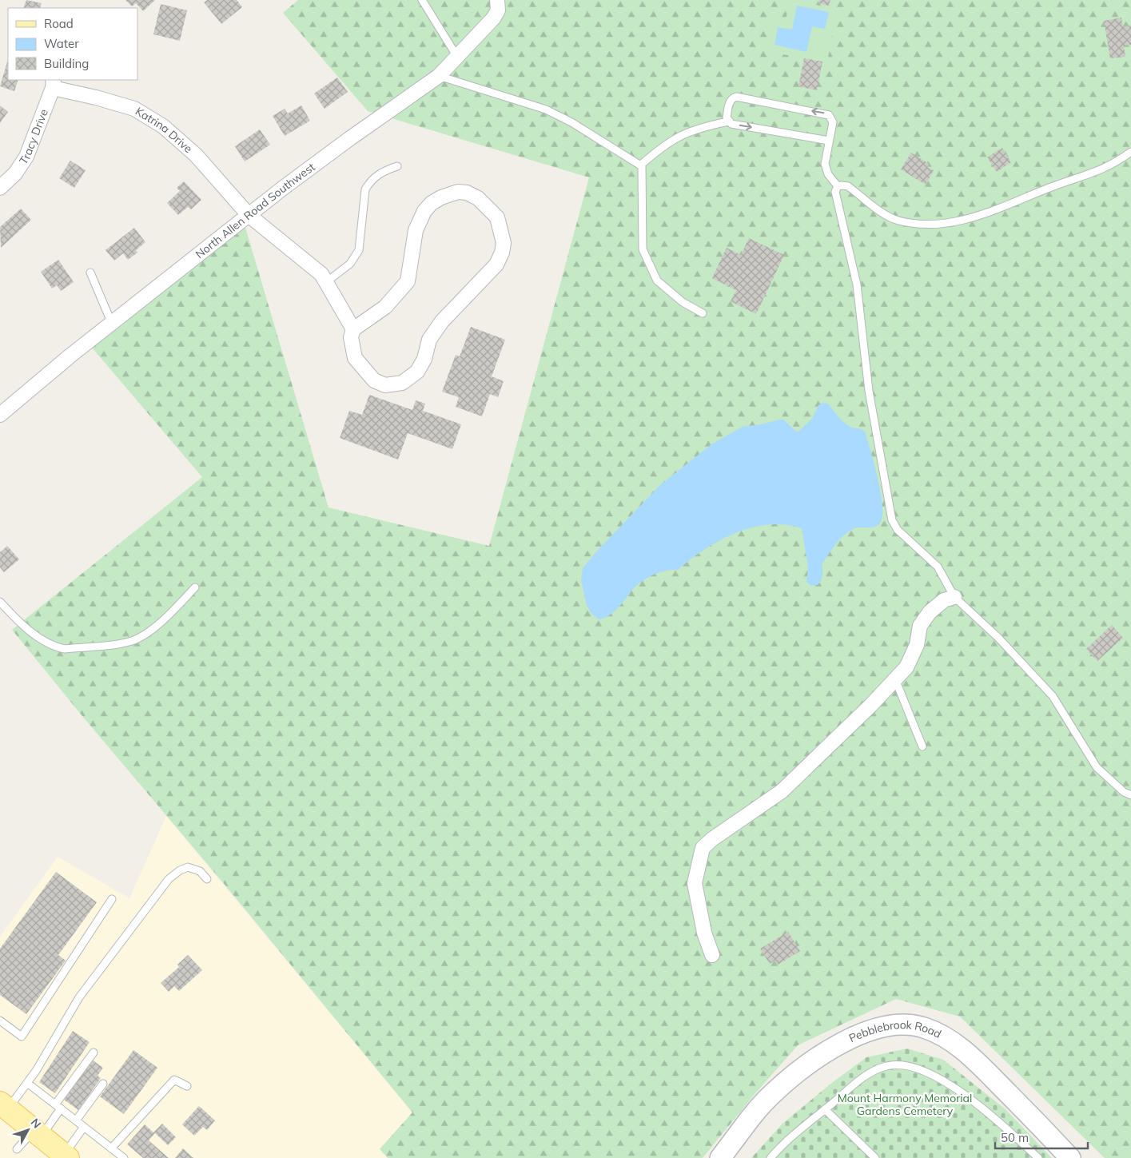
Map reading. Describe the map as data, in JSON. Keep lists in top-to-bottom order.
{
  "streets": {
    "street": [
      "Katrina Drive",
      "Tracy Drive",
      "North Allen Road Southwest",
      "Pebblebrook Road"
    ]
  },
  "crossings": [
    ["Katrina Drive", "Tracy Drive"],
    ["Katrina Drive", "North Allen Road Southwest"]
  ],
  "parks": ["Mount Harmony Memorial Gardens Cemetery"],
  "legend": ["Road", "Water", "Building"],
  "scale_bar": "50 m",
  "north": "top right"
}
